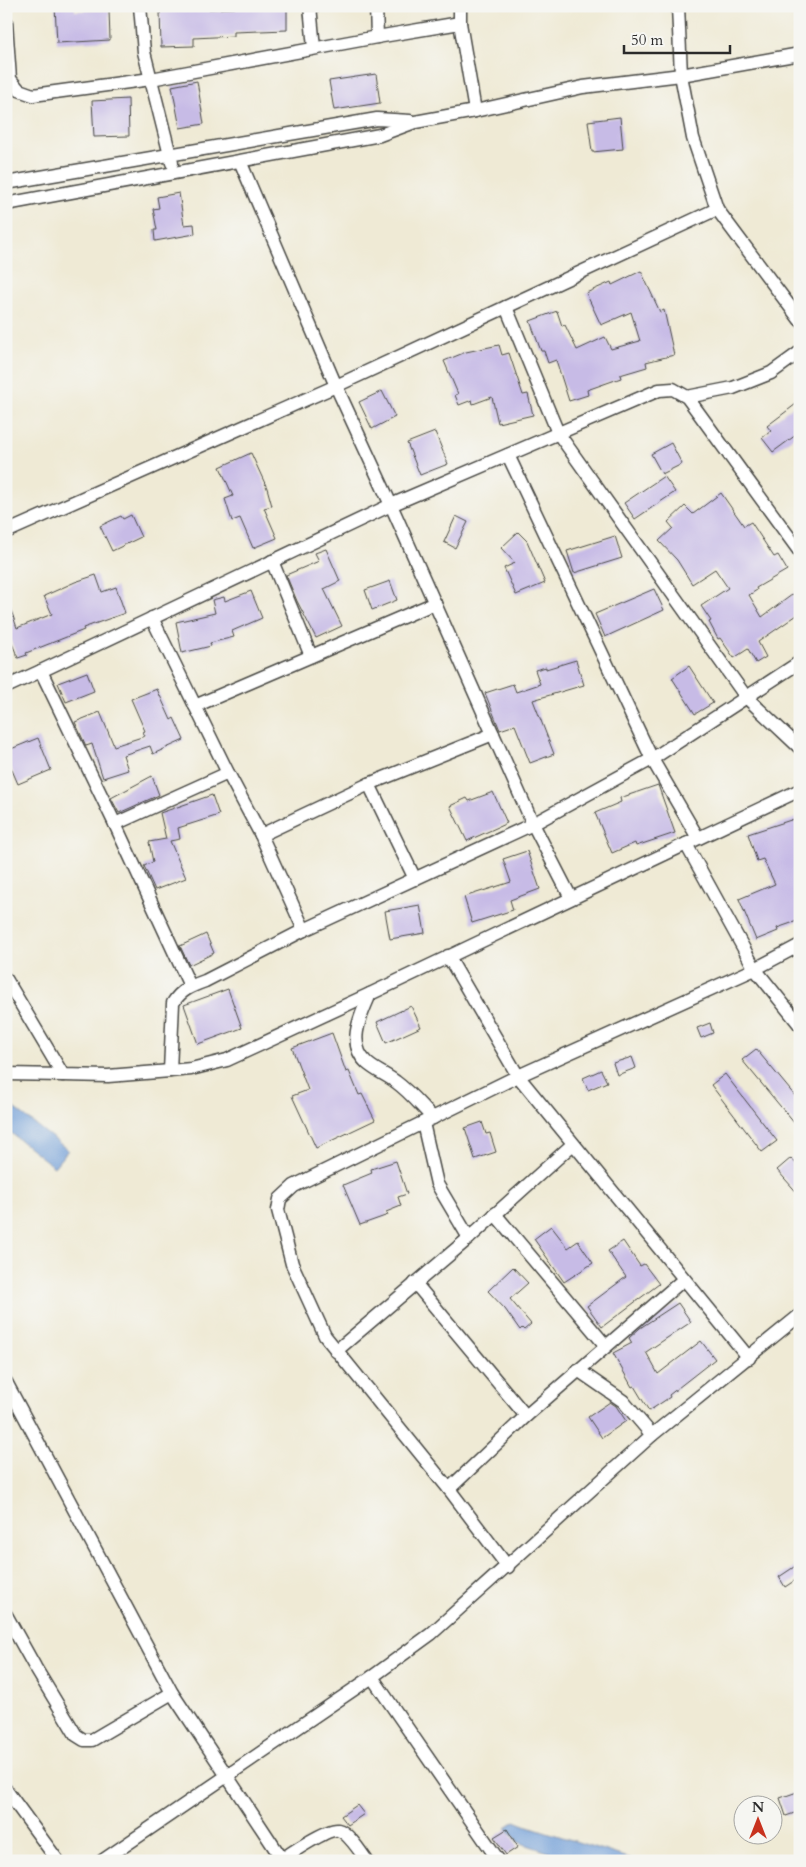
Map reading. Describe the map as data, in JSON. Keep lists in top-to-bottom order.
{
  "scale_bar": "50 m",
  "north": "top"
}
